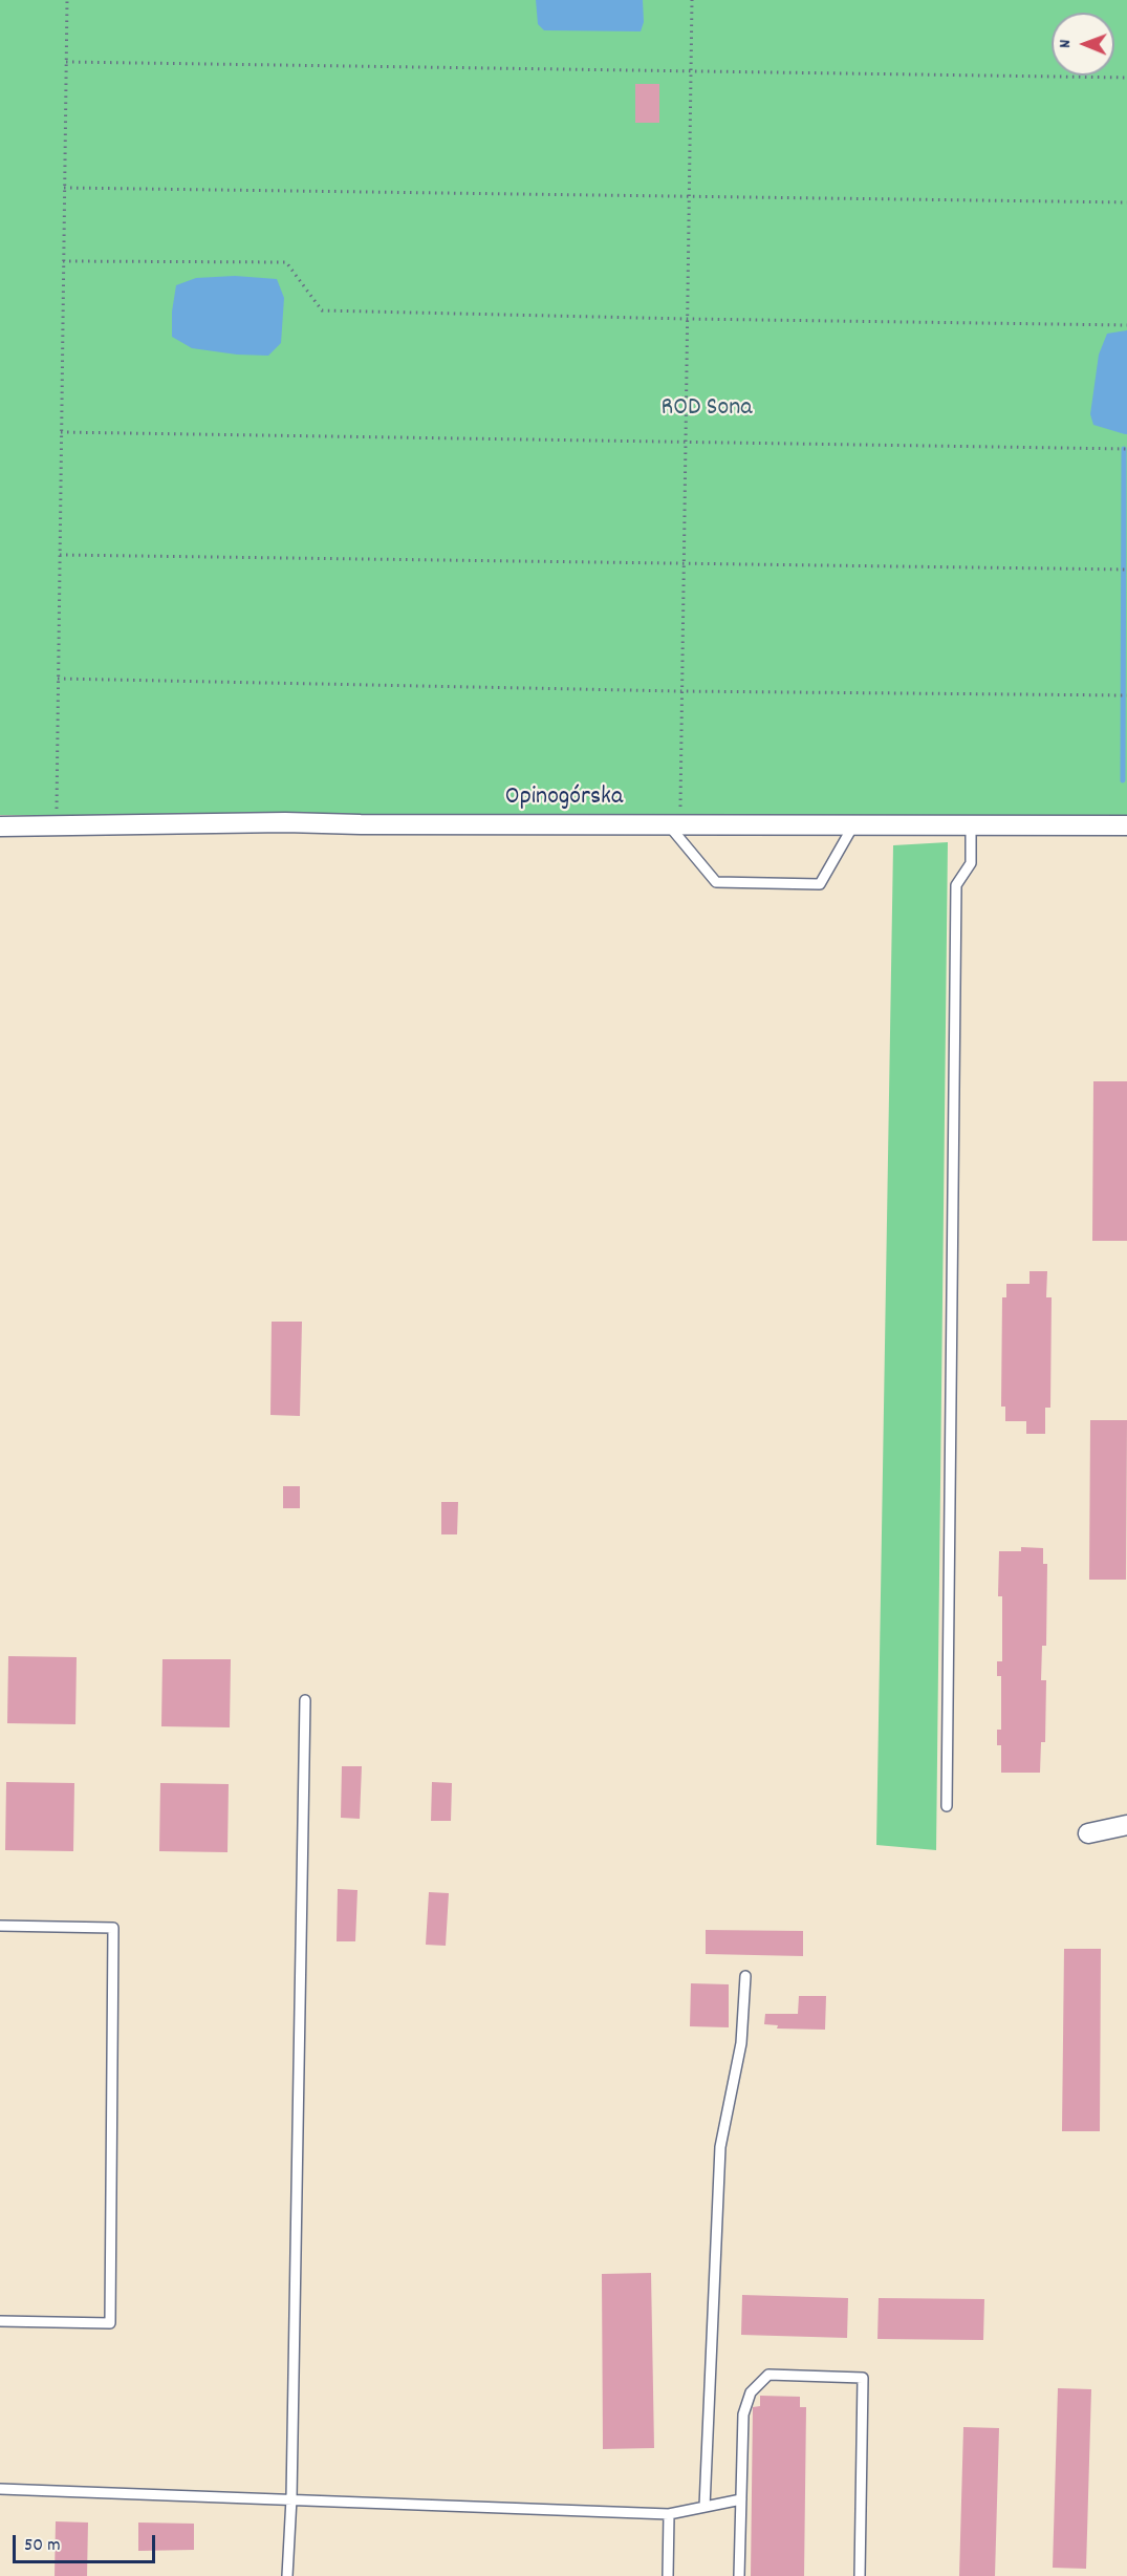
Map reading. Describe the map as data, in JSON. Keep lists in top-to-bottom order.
{
  "streets": {
    "street": ["Opinogórska"]
  },
  "parks": ["ROD Sona"],
  "scale_bar": "50 m",
  "north": "left"
}
